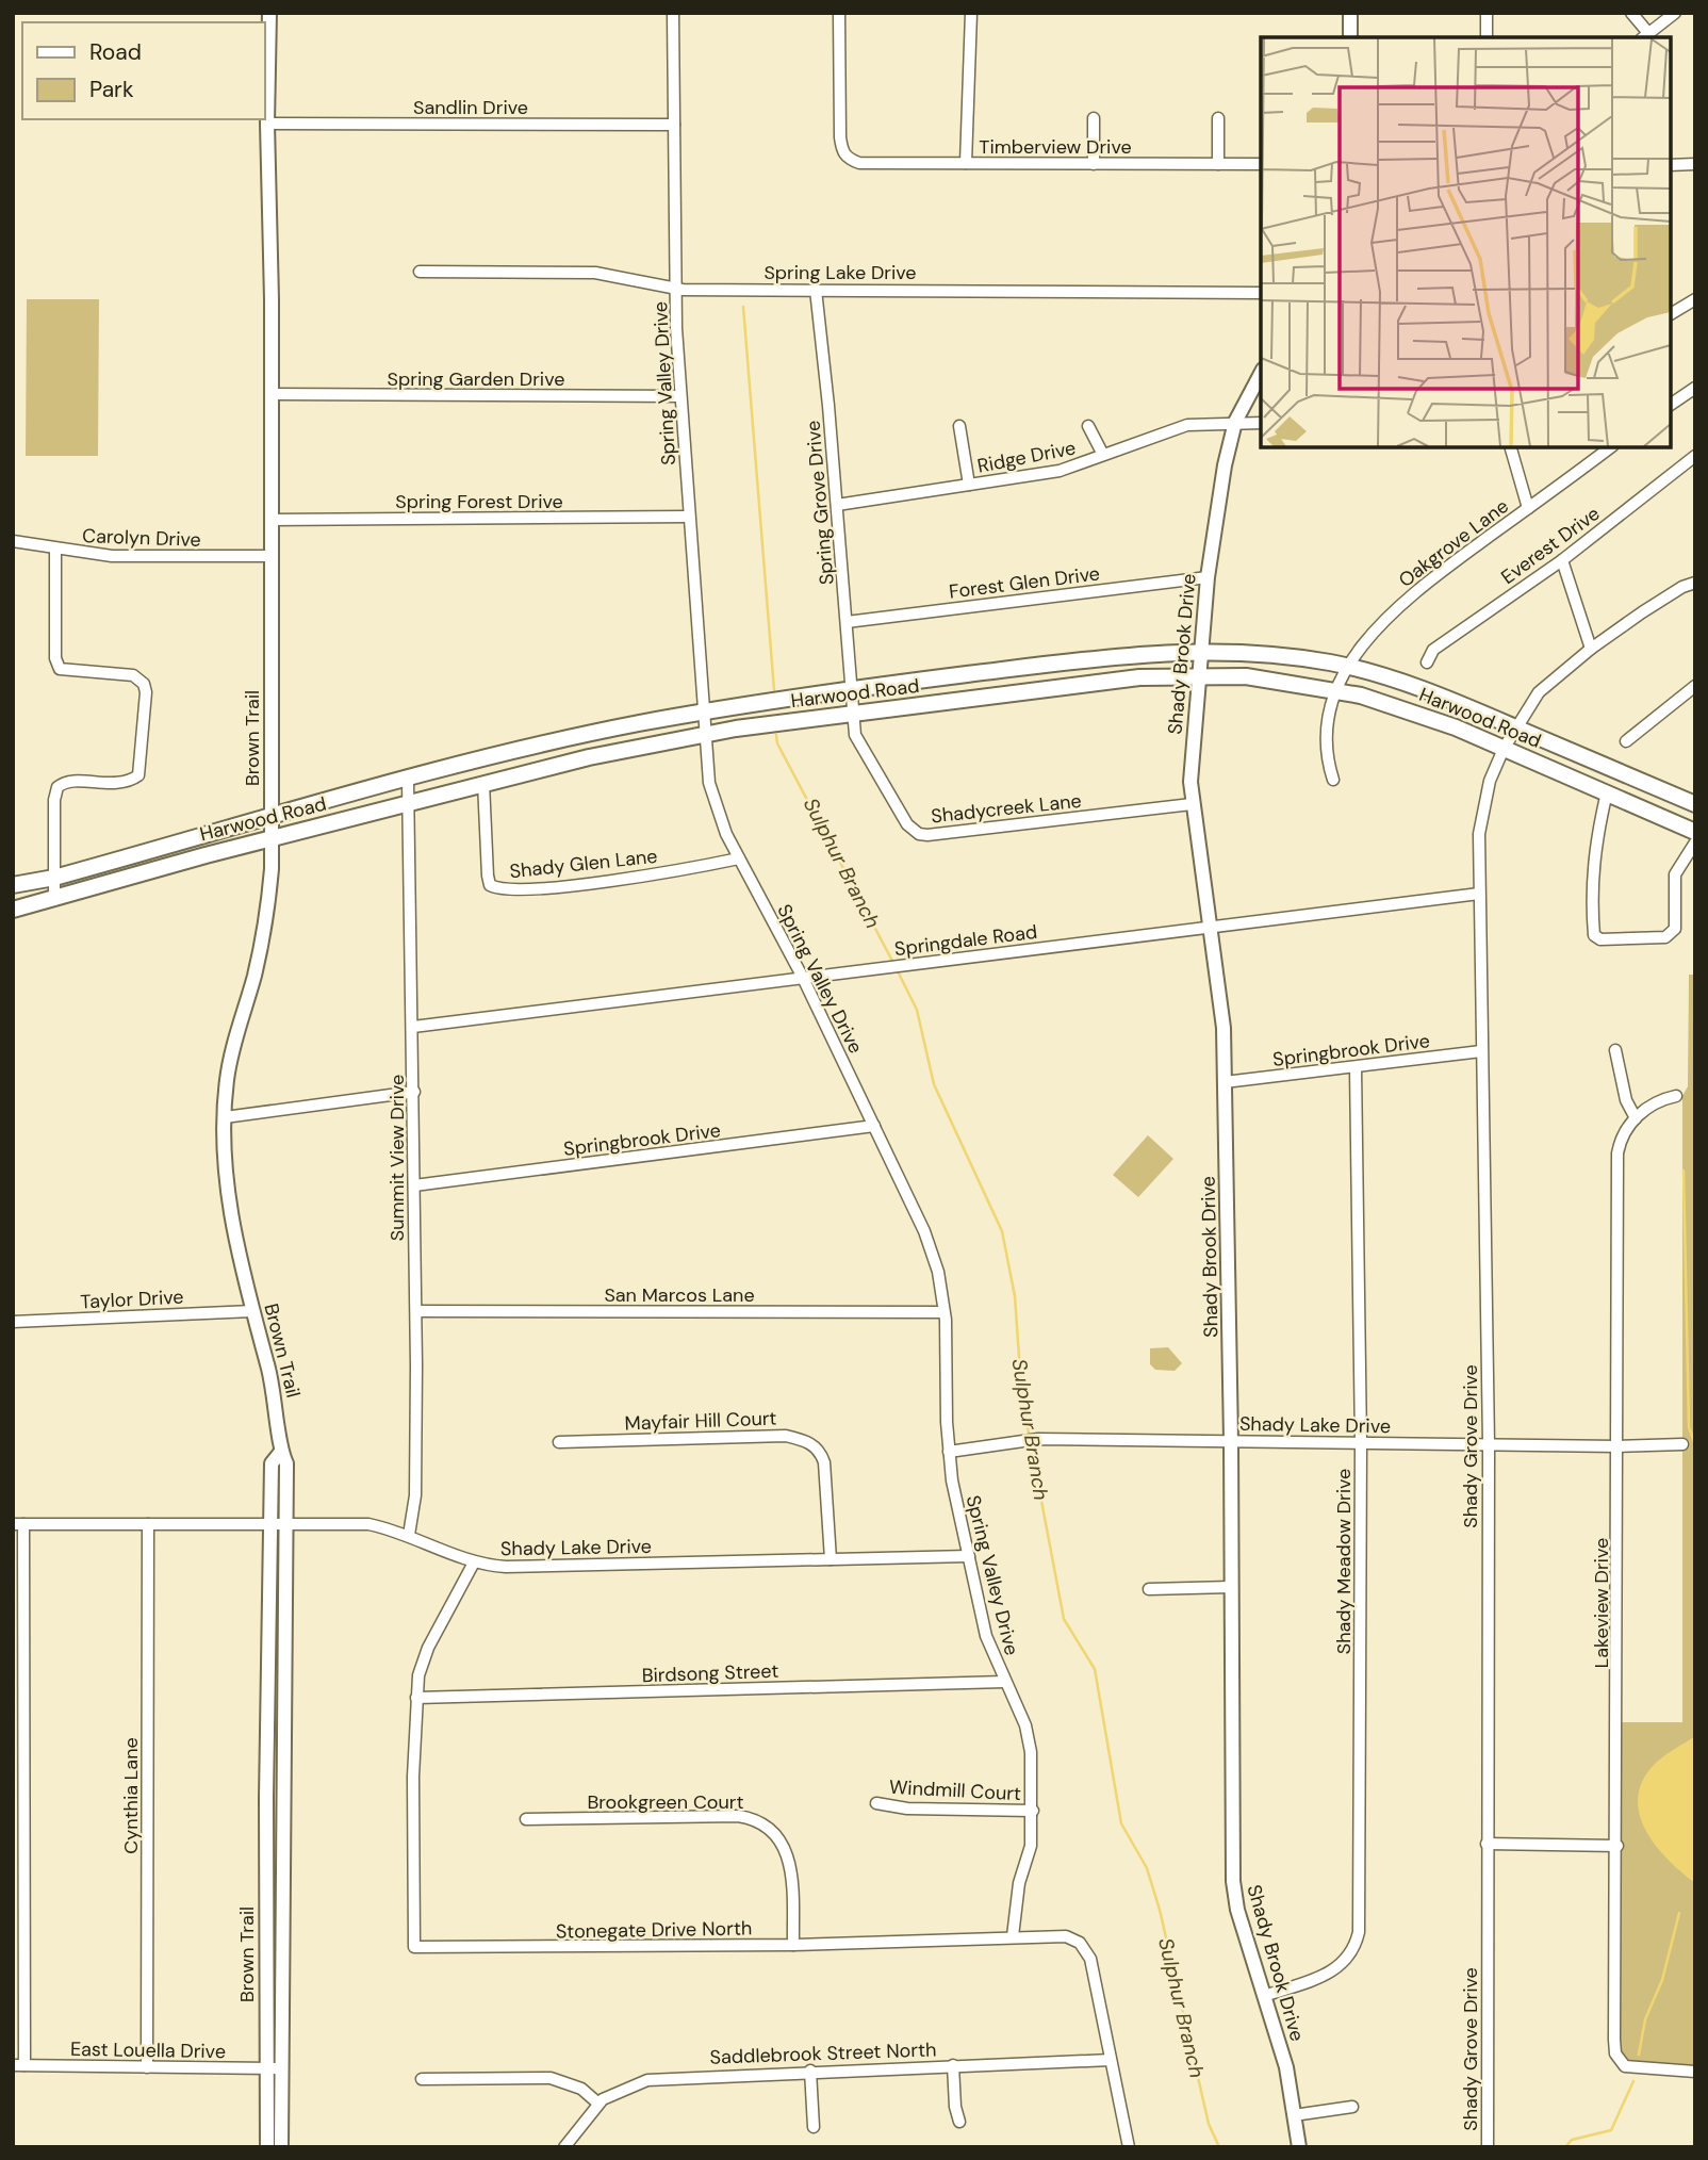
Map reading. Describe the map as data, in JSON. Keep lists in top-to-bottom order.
{
  "streets": {
    "main road": ["Harwood Road"],
    "street": [
      "Sandlin Drive",
      "Timberview Drive",
      "Spring Lake Drive",
      "Spring Garden Drive",
      "Spring Valley Drive",
      "Ridge Drive",
      "Spring Forest Drive",
      "Spring Grove Drive",
      "Carolyn Drive",
      "Oakgrove Lane",
      "Everest Drive",
      "Forest Glen Drive",
      "Shady Brook Drive",
      "Brown Trail",
      "Shadycreek Lane",
      "Shady Glen Lane",
      "Springdale Road",
      "Springbrook Drive",
      "Summit View Drive",
      "San Marcos Lane",
      "Taylor Drive",
      "Mayfair Hill Court",
      "Shady Lake Drive",
      "Shady Grove Drive",
      "Shady Meadow Drive",
      "Lakeview Drive",
      "Birdsong Street",
      "Windmill Court",
      "Cynthia Lane",
      "Brookgreen Court",
      "Stonegate Drive North",
      "East Louella Drive",
      "Saddlebrook Street North"
    ]
  },
  "crossings": [
    ["Sandlin Drive", "Spring Valley Drive"],
    ["Sandlin Drive", "Brown Trail"],
    ["Spring Lake Drive", "Spring Valley Drive"],
    ["Spring Lake Drive", "Spring Grove Drive"],
    ["Spring Garden Drive", "Spring Valley Drive"],
    ["Spring Garden Drive", "Brown Trail"],
    ["Spring Valley Drive", "Spring Forest Drive"],
    ["Spring Valley Drive", "Harwood Road"],
    ["Spring Valley Drive", "Shady Glen Lane"],
    ["Spring Valley Drive", "Springdale Road"],
    ["Spring Valley Drive", "Springbrook Drive"],
    ["Spring Valley Drive", "San Marcos Lane"],
    ["Spring Valley Drive", "Shady Lake Drive"],
    ["Spring Valley Drive", "Birdsong Street"],
    ["Spring Valley Drive", "Windmill Court"],
    ["Spring Valley Drive", "Stonegate Drive North"],
    ["Ridge Drive", "Spring Grove Drive"],
    ["Ridge Drive", "Shady Brook Drive"],
    ["Spring Forest Drive", "Brown Trail"],
    ["Spring Grove Drive", "Forest Glen Drive"],
    ["Spring Grove Drive", "Harwood Road"],
    ["Spring Grove Drive", "Shadycreek Lane"],
    ["Carolyn Drive", "Brown Trail"],
    ["Oakgrove Lane", "Harwood Road"],
    ["Forest Glen Drive", "Shady Brook Drive"],
    ["Shady Brook Drive", "Harwood Road"],
    ["Shady Brook Drive", "Shadycreek Lane"],
    ["Shady Brook Drive", "Springdale Road"],
    ["Shady Brook Drive", "Springbrook Drive"],
    ["Shady Brook Drive", "Shady Lake Drive"],
    ["Shady Brook Drive", "Shady Meadow Drive"],
    ["Harwood Road", "Brown Trail"],
    ["Harwood Road", "Shadycreek Lane"],
    ["Harwood Road", "Shady Glen Lane"],
    ["Harwood Road", "Summit View Drive"],
    ["Harwood Road", "Shady Grove Drive"],
    ["Brown Trail", "Taylor Drive"],
    ["Brown Trail", "Shady Lake Drive"],
    ["Brown Trail", "East Louella Drive"],
    ["Springdale Road", "Summit View Drive"],
    ["Springdale Road", "Shady Grove Drive"],
    ["Springbrook Drive", "Summit View Drive"],
    ["Springbrook Drive", "Shady Grove Drive"],
    ["Springbrook Drive", "Shady Meadow Drive"],
    ["Summit View Drive", "San Marcos Lane"],
    ["Summit View Drive", "Shady Lake Drive"],
    ["Mayfair Hill Court", "Shady Lake Drive"],
    ["Shady Lake Drive", "Shady Grove Drive"],
    ["Shady Lake Drive", "Shady Meadow Drive"],
    ["Shady Lake Drive", "Lakeview Drive"],
    ["Shady Lake Drive", "Cynthia Lane"],
    ["Shady Lake Drive", "Stonegate Drive North"],
    ["Birdsong Street", "Stonegate Drive North"],
    ["Cynthia Lane", "East Louella Drive"],
    ["Brookgreen Court", "Stonegate Drive North"],
    ["Stonegate Drive North", "Saddlebrook Street North"]
  ],
  "water": ["Sulphur Branch"],
  "legend": ["Road", "Park"]
}
